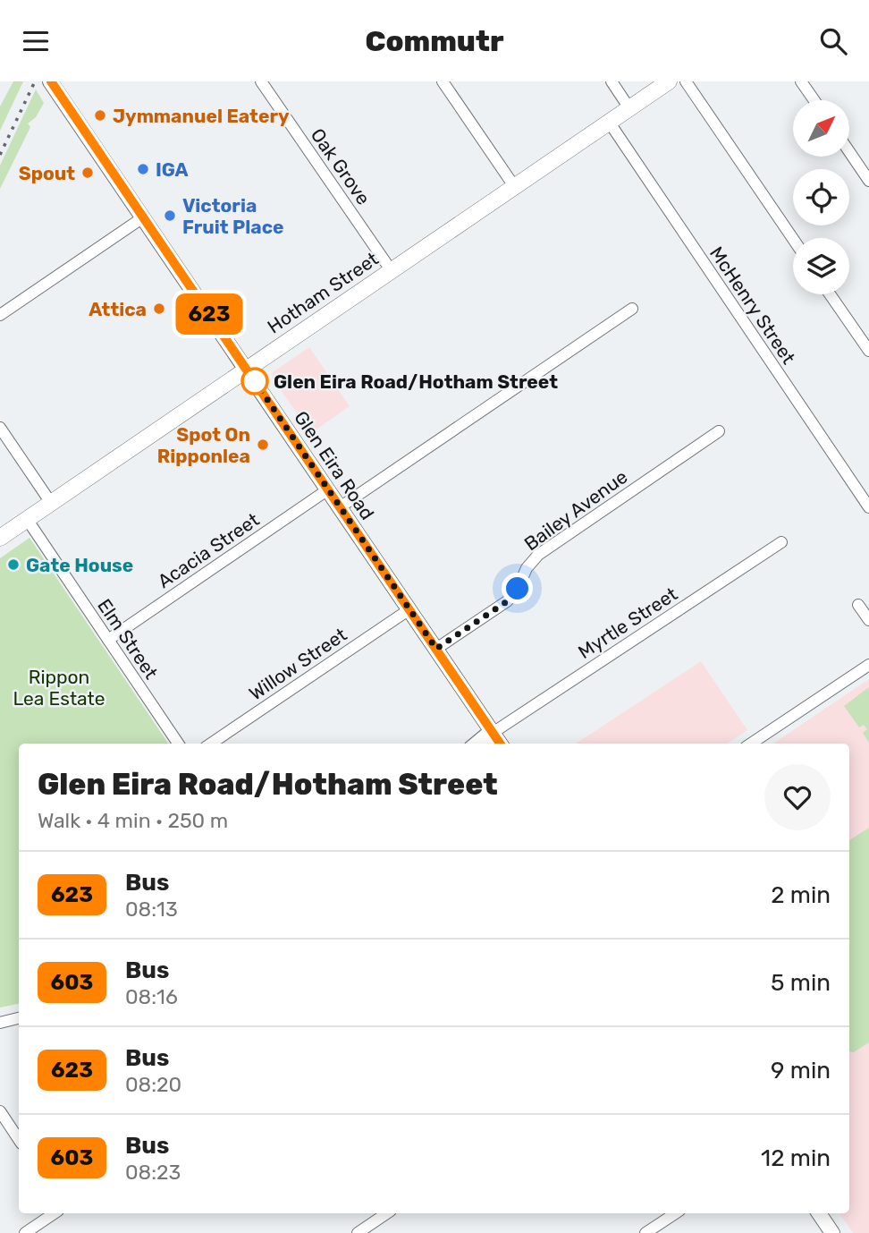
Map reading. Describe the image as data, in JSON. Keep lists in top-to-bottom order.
{
  "streets": {
    "main road": ["Hotham Street", "Glen Eira Road"],
    "street": [
      "Oak Grove",
      "McHenry Street",
      "Bailey Avenue",
      "Acacia Street",
      "Myrtle Street",
      "Elm Street",
      "Willow Street"
    ]
  },
  "crossings": [
    ["Oak Grove", "Hotham Street"],
    ["Hotham Street", "McHenry Street"],
    ["Hotham Street", "Glen Eira Road"],
    ["Hotham Street", "Elm Street"],
    ["Glen Eira Road", "Bailey Avenue"],
    ["Glen Eira Road", "Acacia Street"],
    ["Glen Eira Road", "Myrtle Street"],
    ["Glen Eira Road", "Willow Street"],
    ["Acacia Street", "Elm Street"]
  ],
  "parks": ["Rippon Lea Estate"],
  "places": [
    "Jymmanuel Eatery",
    "IGA",
    "Spout",
    "Victoria Fruit Place",
    "Attica",
    "Glen Eira Road/Hotham Street",
    "Spot On Ripponlea",
    "Gate House"
  ],
  "lines": ["bus line 623"],
  "north": "top right",
  "page": {
    "header": "Commutr",
    "on_map": "623",
    "heading": ["Glen Eira Road/Hotham Street", "Walk · 4 min · 250 m"],
    "list": [
      {
        "mark": "623",
        "name": "Bus",
        "note": "08:13",
        "value": "2 min"
      },
      {
        "mark": "603",
        "name": "Bus",
        "note": "08:16",
        "value": "5 min"
      },
      {
        "mark": "623",
        "name": "Bus",
        "note": "08:20",
        "value": "9 min"
      },
      {
        "mark": "603",
        "name": "Bus",
        "note": "08:23",
        "value": "12 min"
      }
    ]
  }
}
